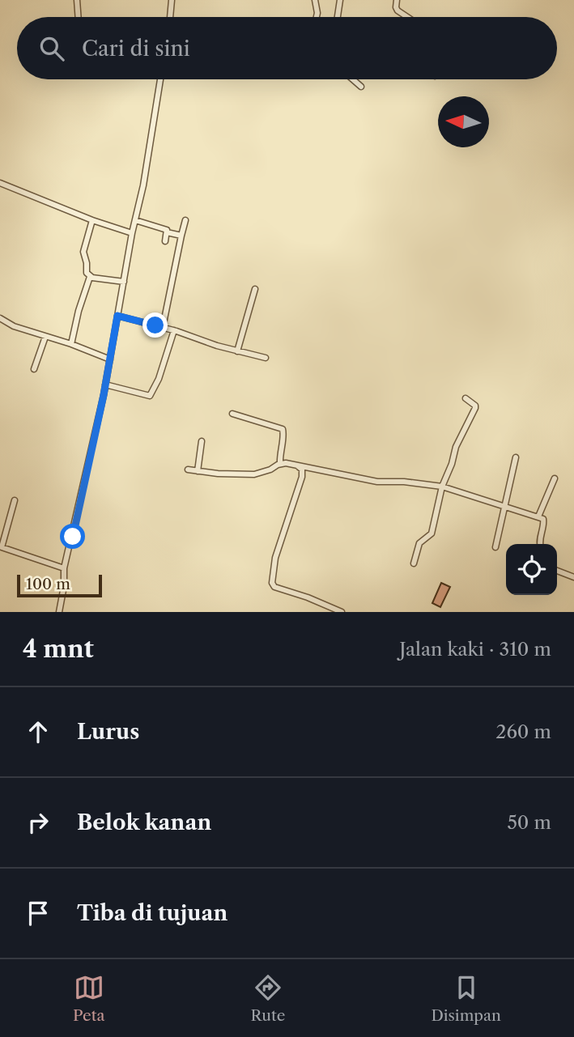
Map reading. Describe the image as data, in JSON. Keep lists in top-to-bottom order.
{
  "scale_bar": "100 m",
  "north": "left",
  "page": {
    "search": "Cari di sini",
    "scale": "100 m",
    "heading": ["4 mnt", "Jalan kaki · 310 m"],
    "list": [
      ["Lurus", "260 m"],
      ["Belok kanan", "50 m"],
      "Tiba di tujuan"
    ],
    "nav": ["Peta", "Rute", "Disimpan"]
  }
}
